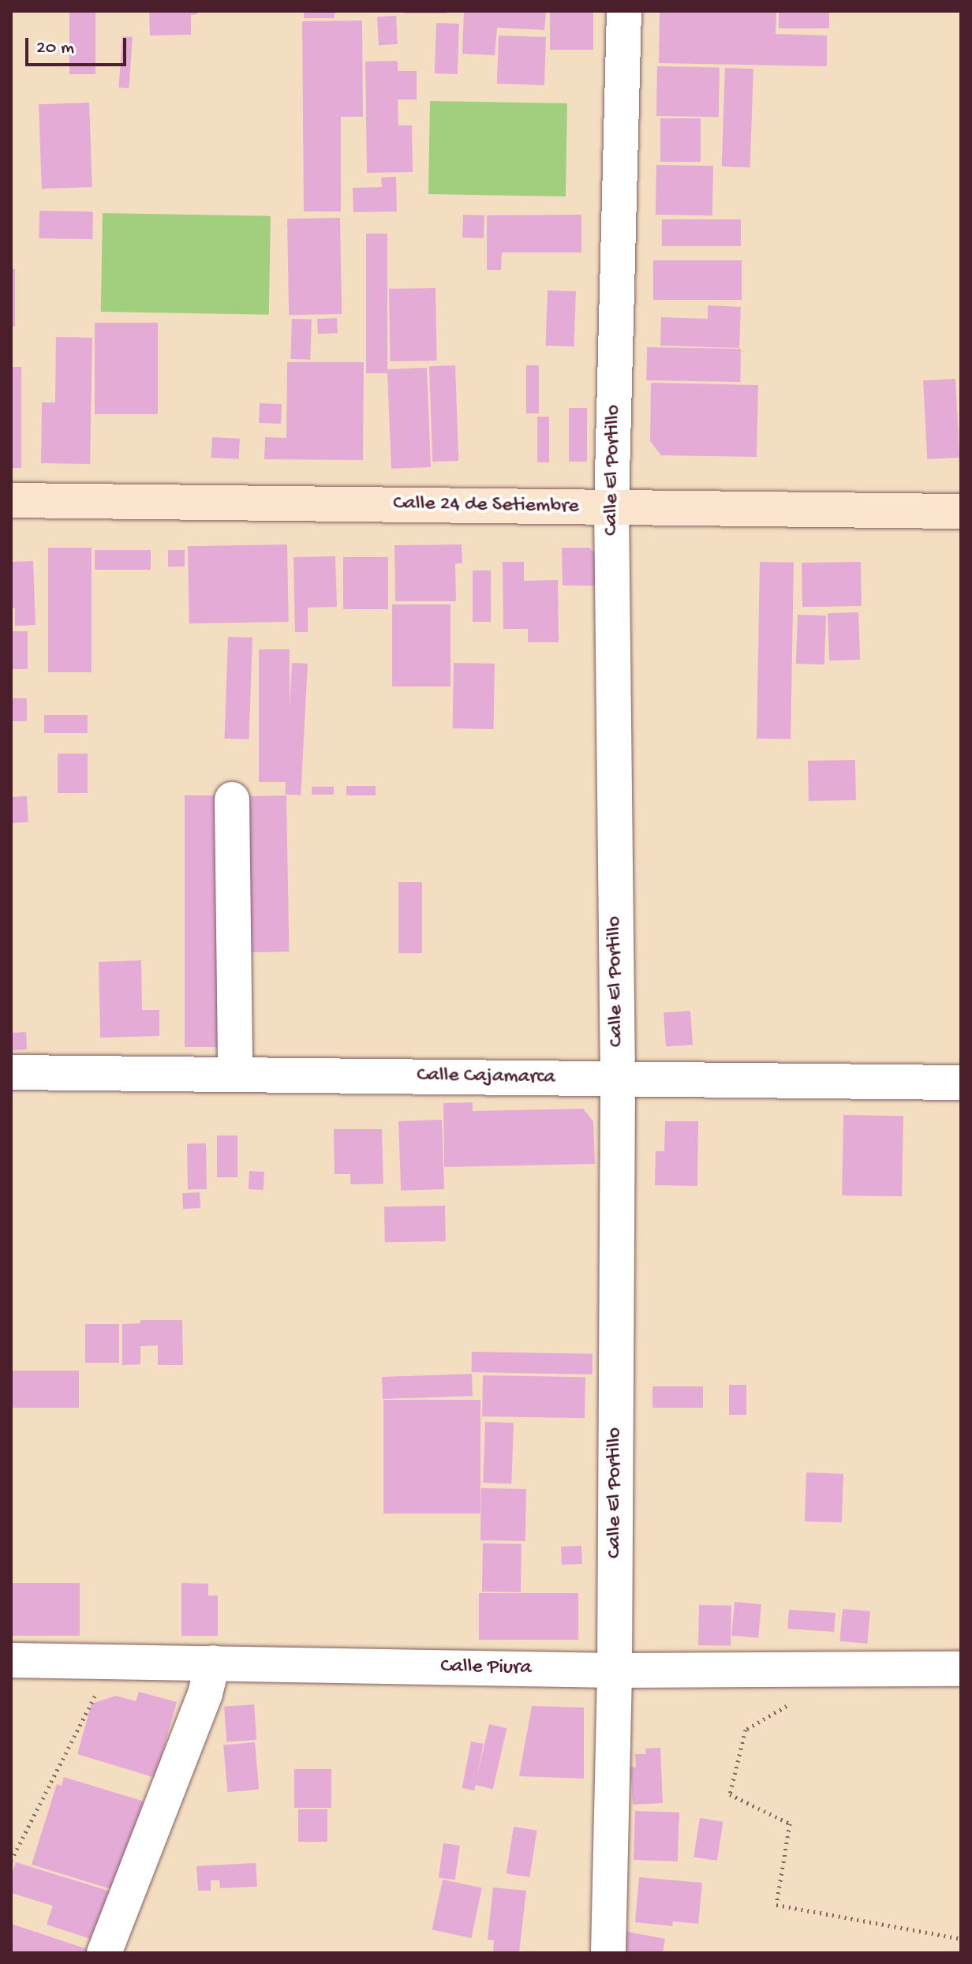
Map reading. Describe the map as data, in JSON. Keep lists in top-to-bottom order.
{
  "streets": {
    "street": [
      "Calle El Portillo",
      "Calle 24 de Setiembre",
      "Calle Cajamarca",
      "Calle Piura"
    ]
  },
  "crossings": [
    ["Calle El Portillo", "Calle 24 de Setiembre"],
    ["Calle El Portillo", "Calle Cajamarca"],
    ["Calle El Portillo", "Calle Piura"]
  ],
  "scale_bar": "20 m"
}
